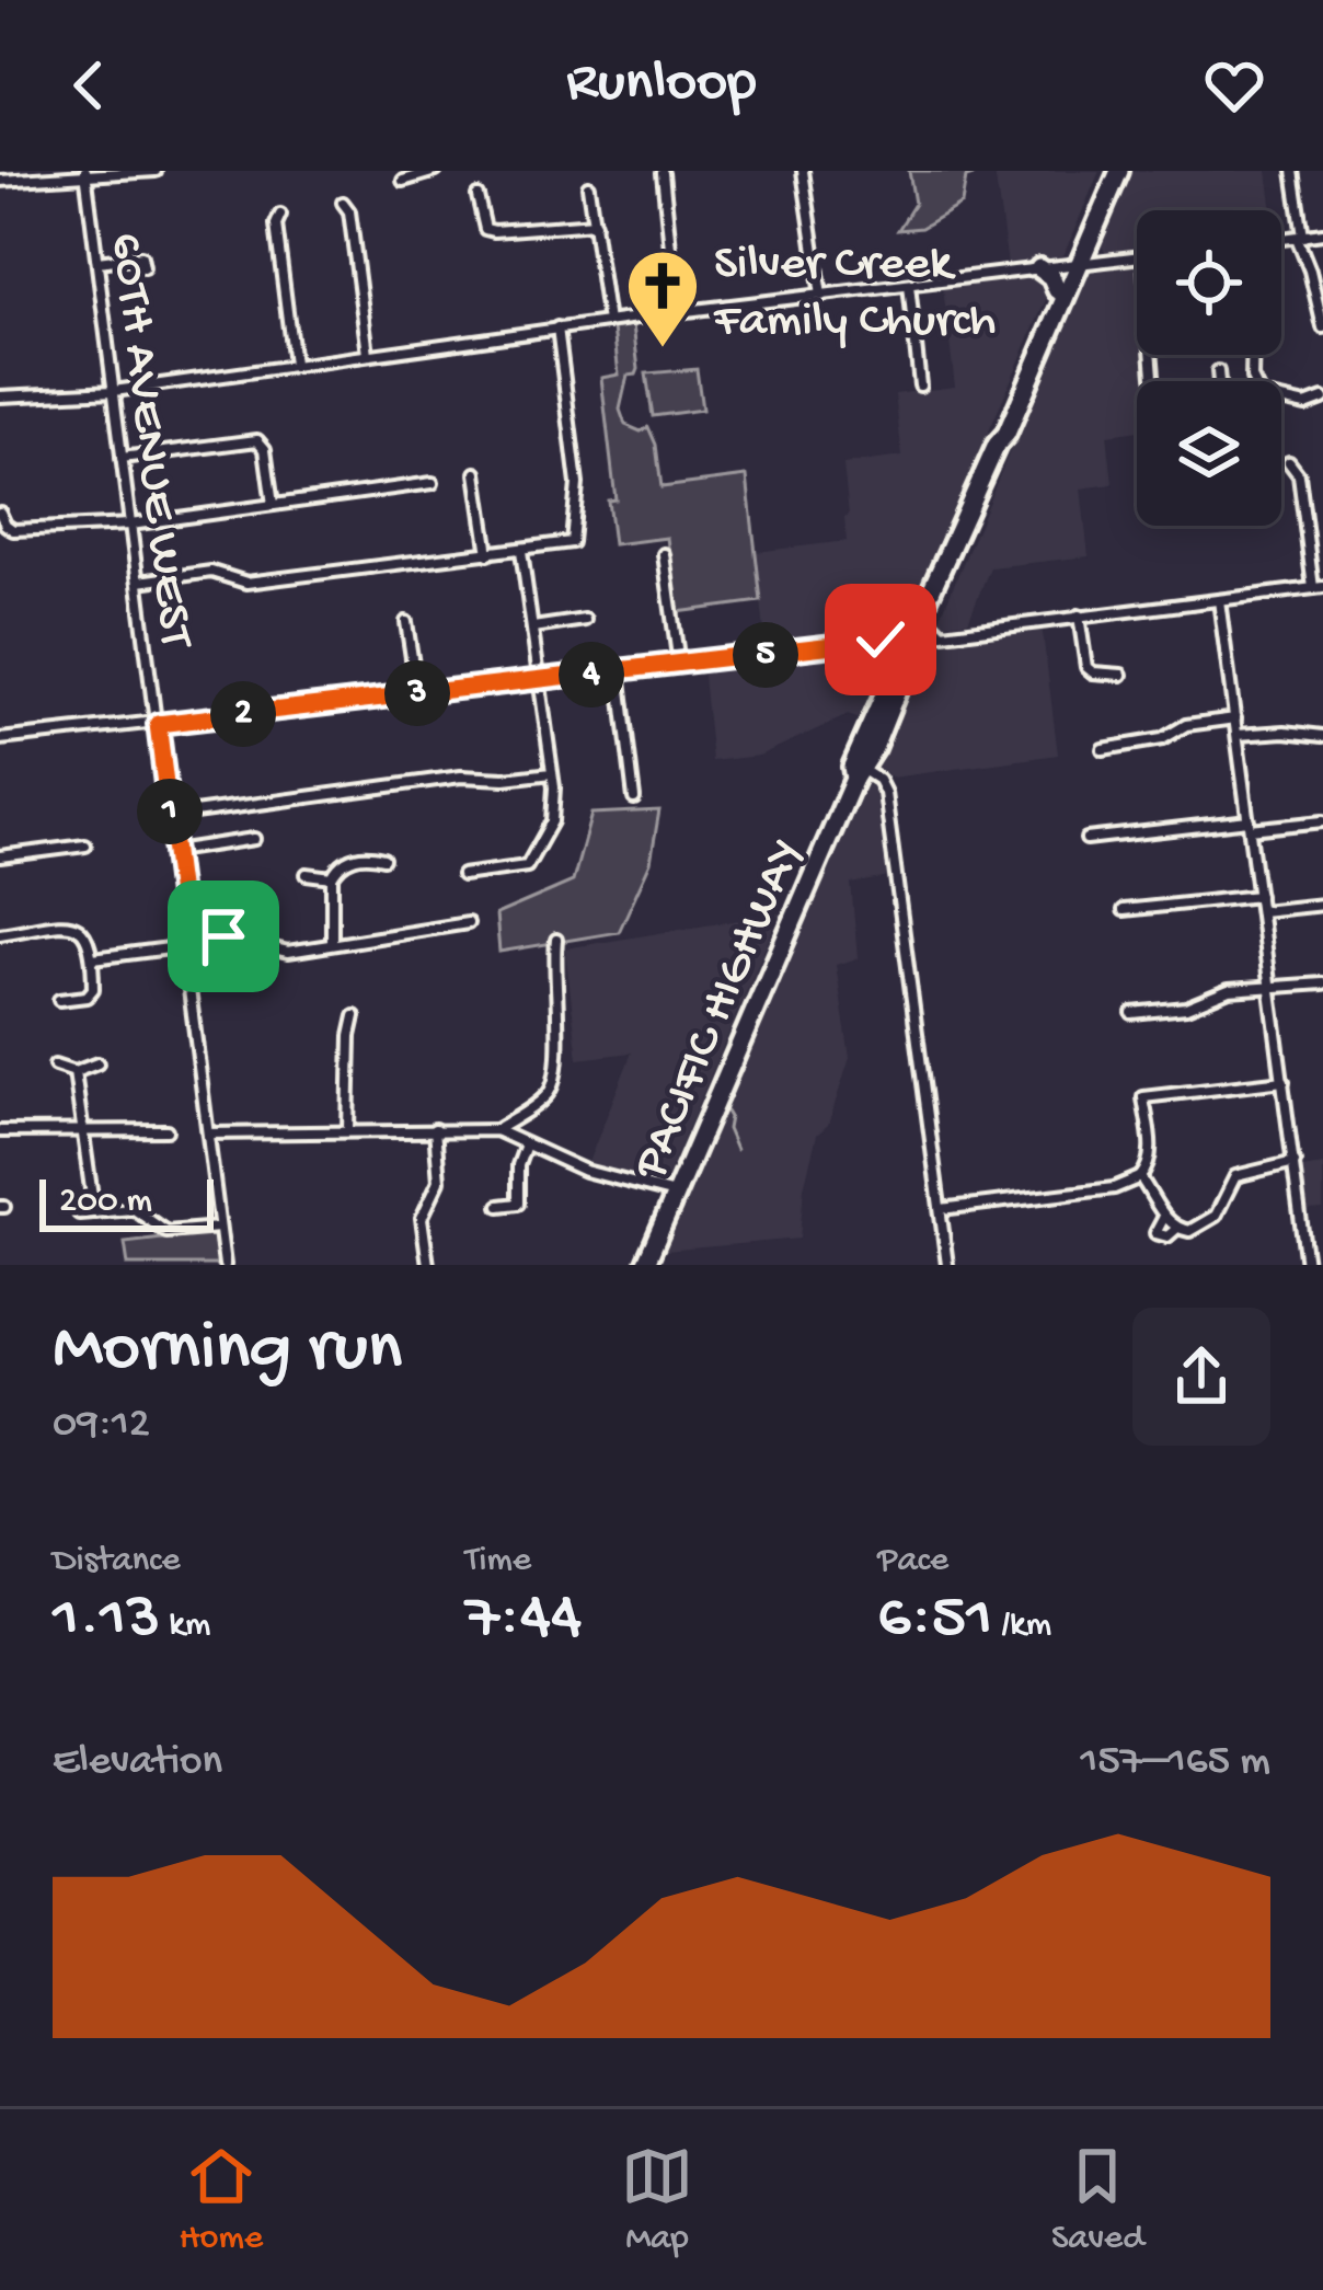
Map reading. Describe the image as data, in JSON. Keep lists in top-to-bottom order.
{
  "streets": {
    "highway": ["PACIFIC HIGHWAY"],
    "street": ["60TH AVENUE WEST"]
  },
  "places": {
    "church": ["Silver Creek Family Church"]
  },
  "scale_bar": "200 m",
  "page": {
    "header": "Runloop",
    "pins": [
      "5",
      "4",
      "3",
      "2",
      "1"
    ],
    "scale": "200 m",
    "heading": ["Morning run", "09:12"],
    "stats": [
      ["Distance", "1.13 km"],
      ["Time", "7:44"],
      ["Pace", "6:51 /km"]
    ],
    "chart": ["Elevation", "157–165 m"],
    "tabs": ["Home", "Map", "Saved"]
  }
}
